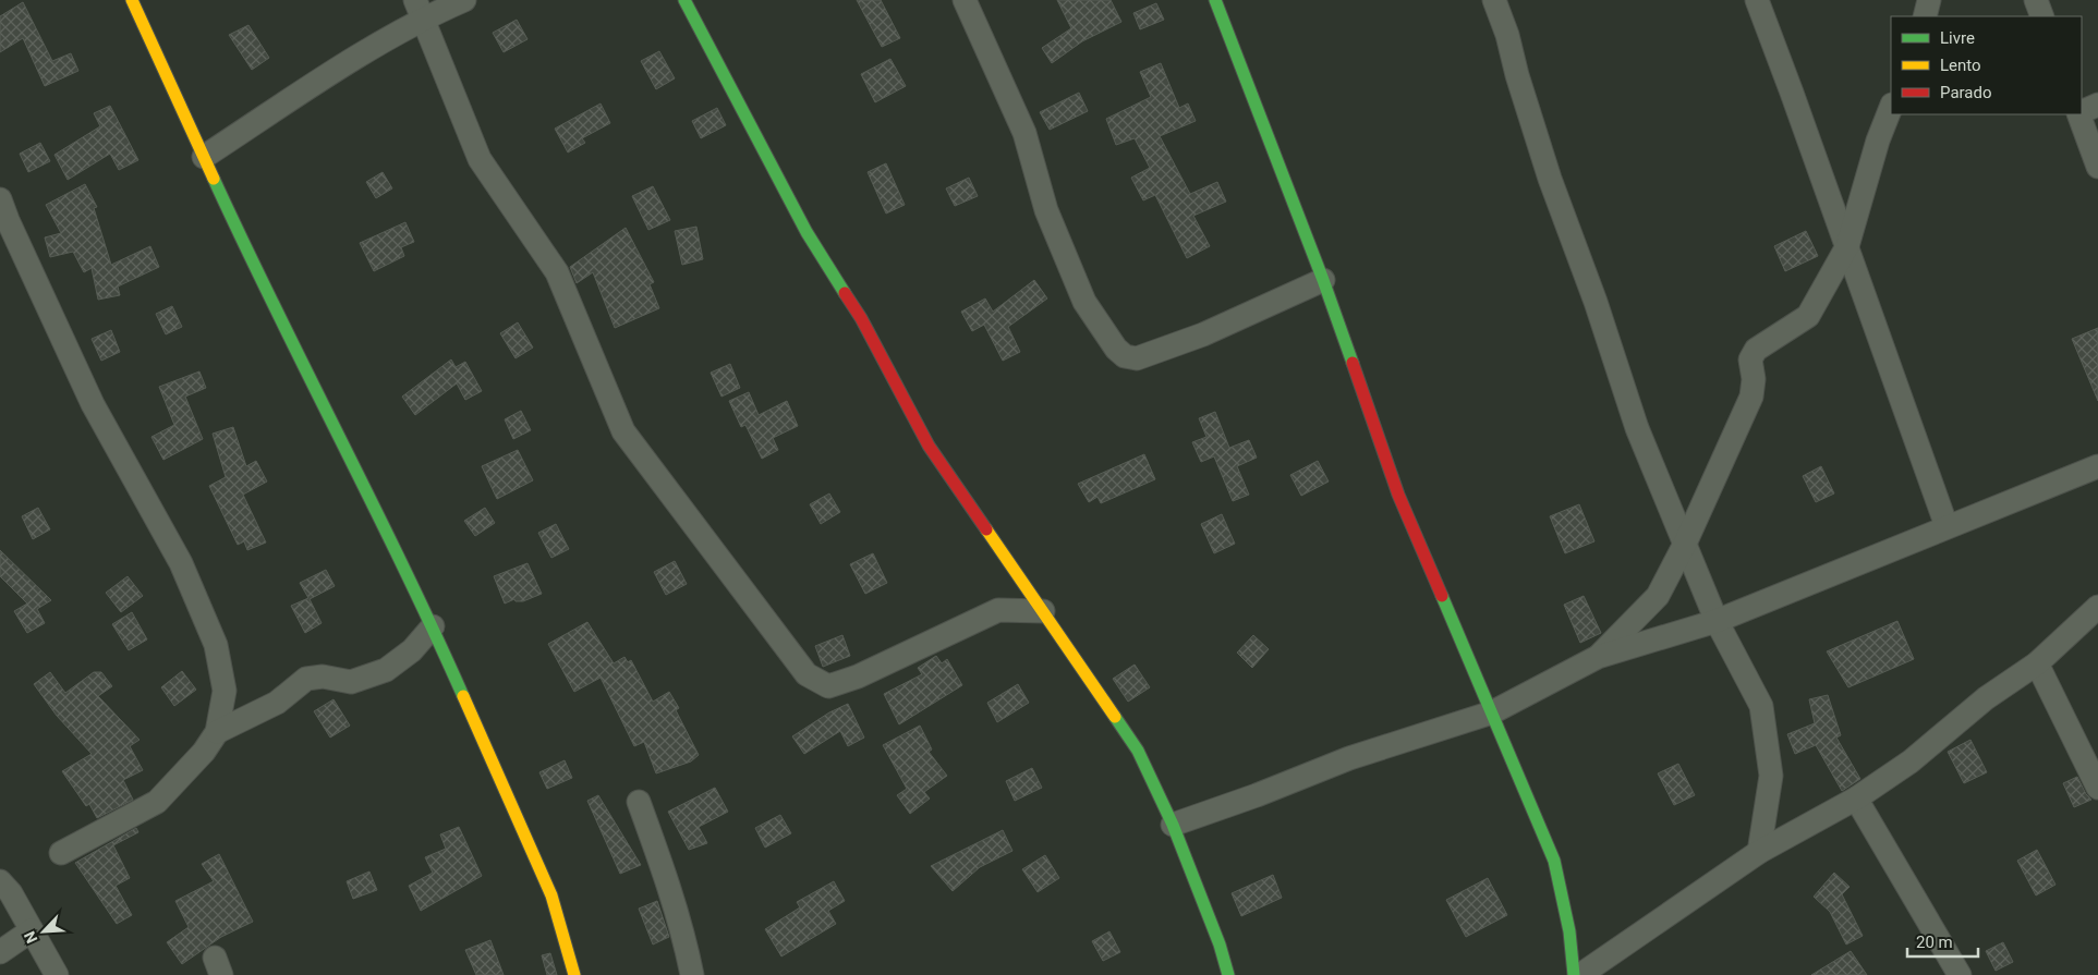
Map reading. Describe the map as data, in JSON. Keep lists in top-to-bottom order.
{
  "legend": ["Livre", "Lento", "Parado"],
  "scale_bar": "20 m",
  "north": "bottom left"
}
